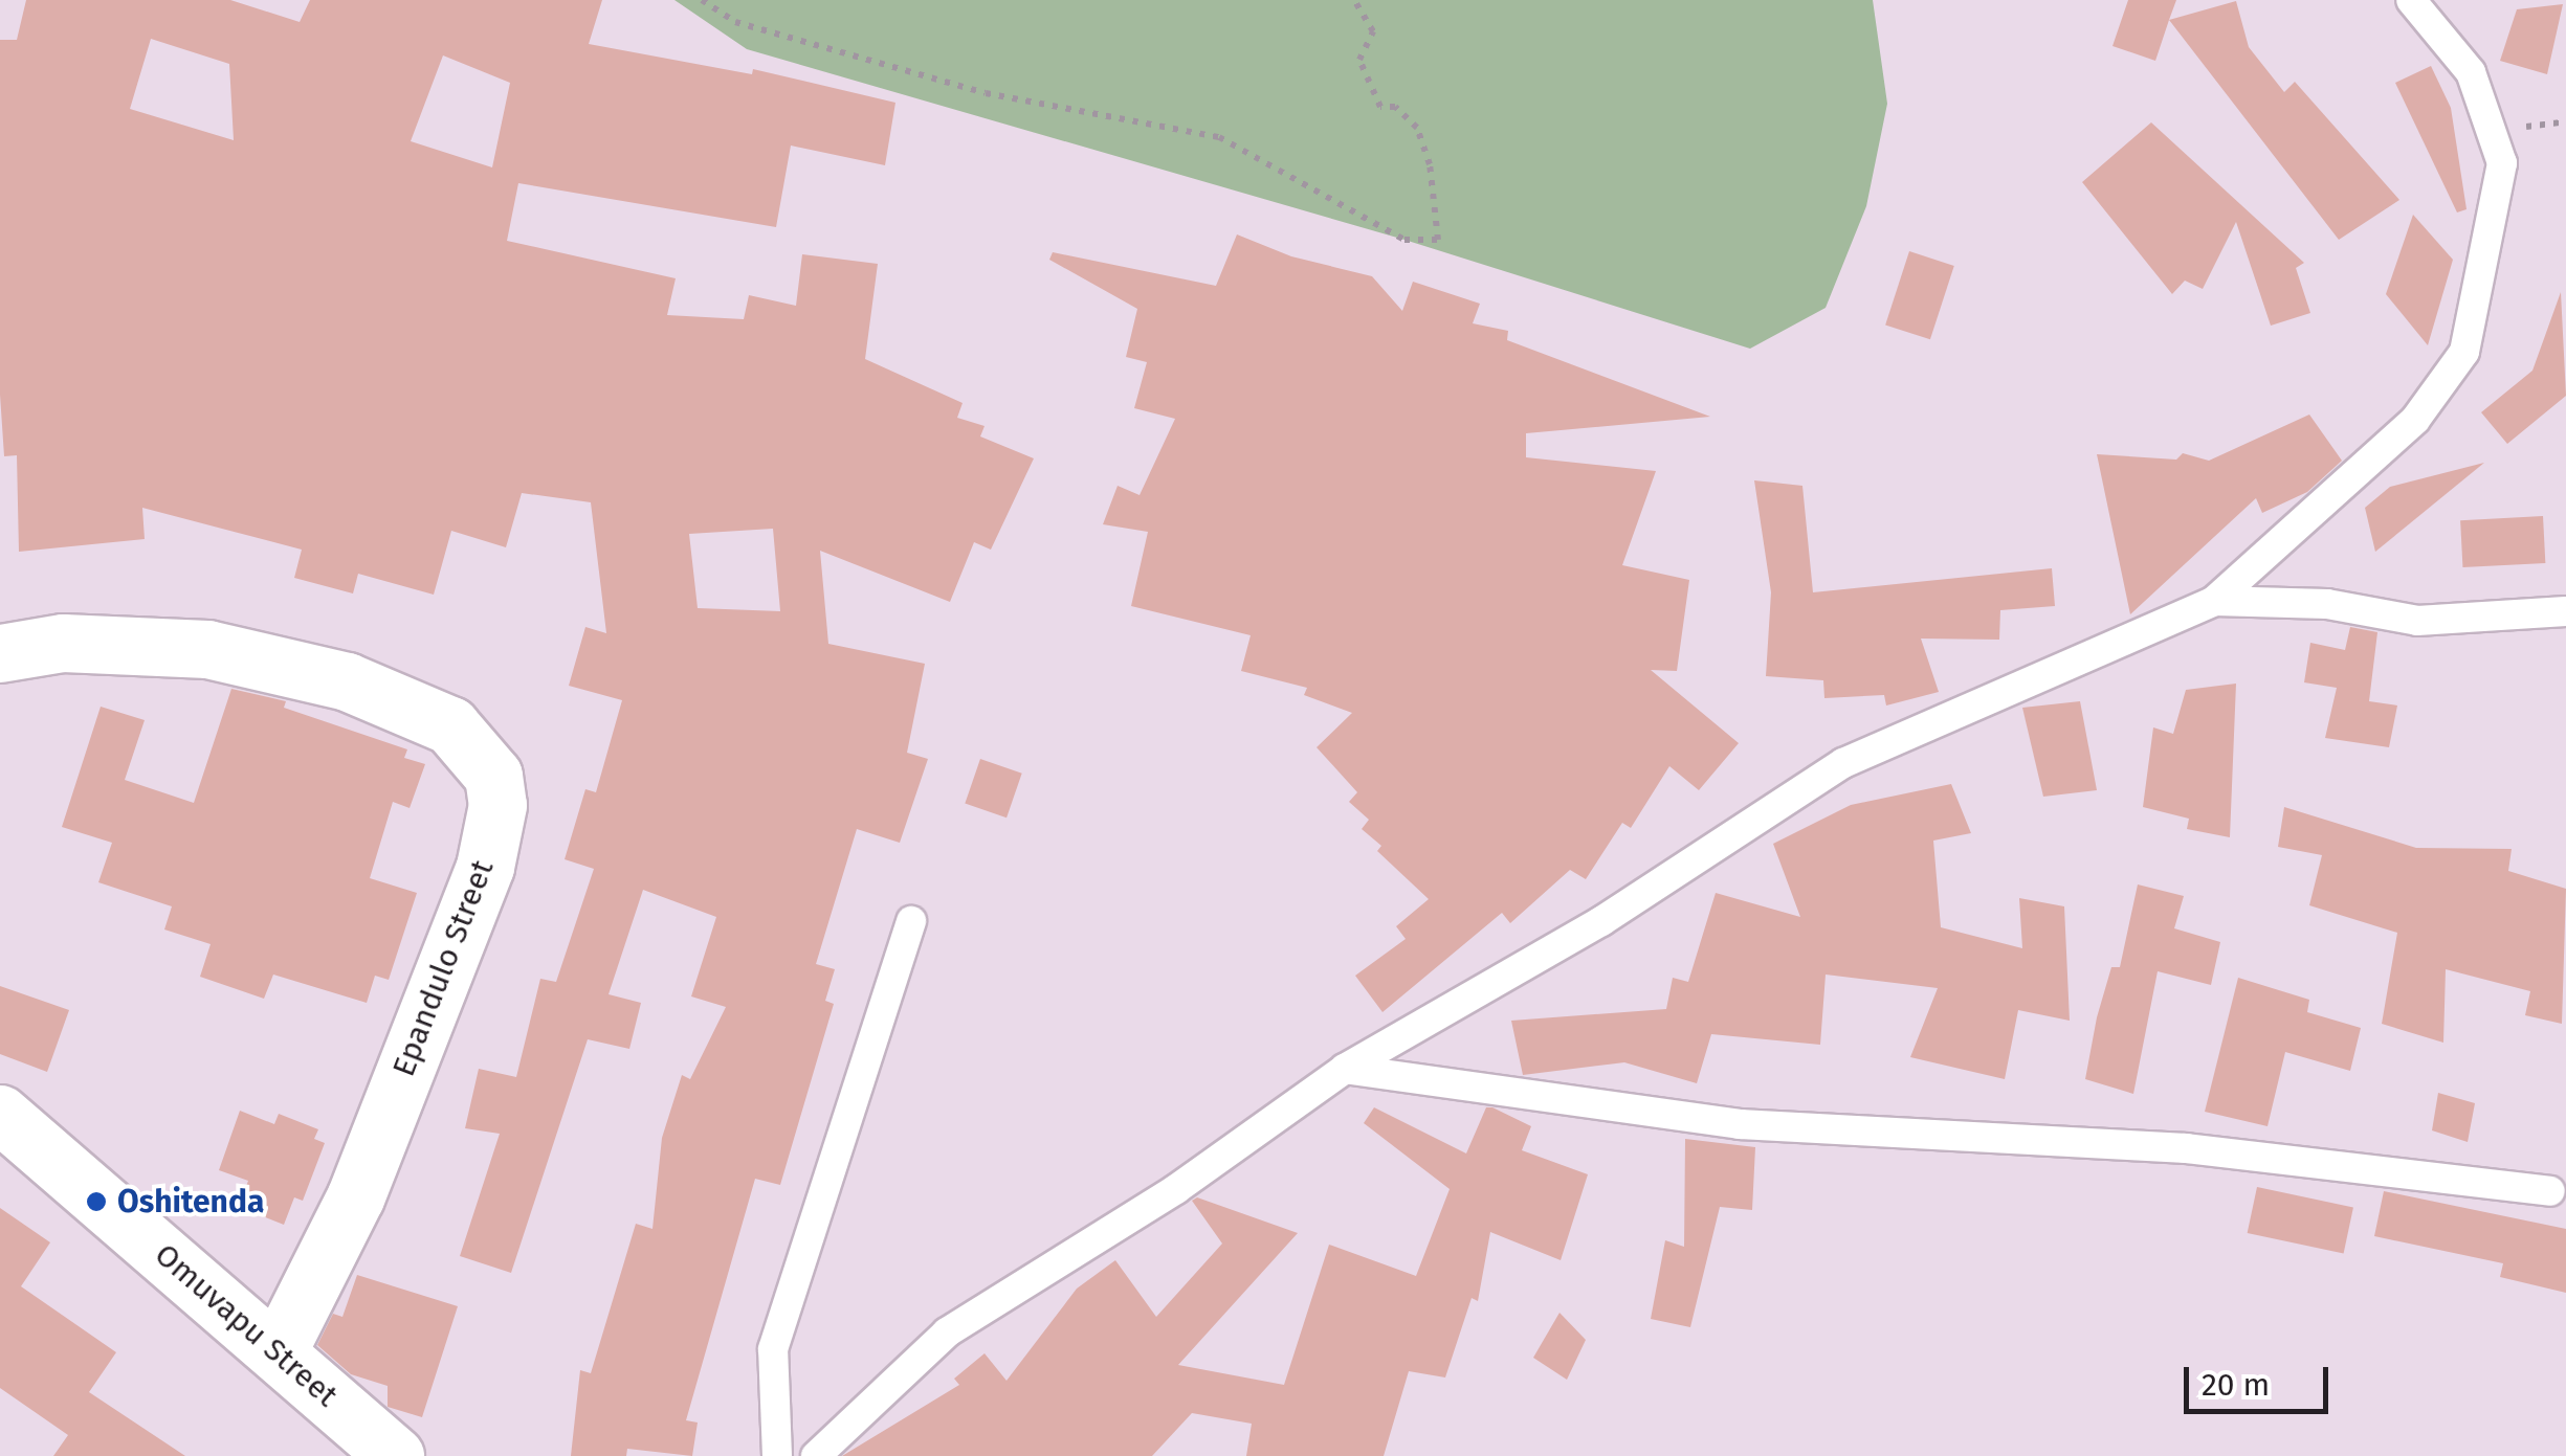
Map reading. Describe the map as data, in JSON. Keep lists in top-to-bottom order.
{
  "streets": {
    "street": ["Epandulo Street", "Omuvapu Street"]
  },
  "crossings": [
    ["Epandulo Street", "Omuvapu Street"]
  ],
  "places": ["Oshitenda"],
  "scale_bar": "20 m"
}
